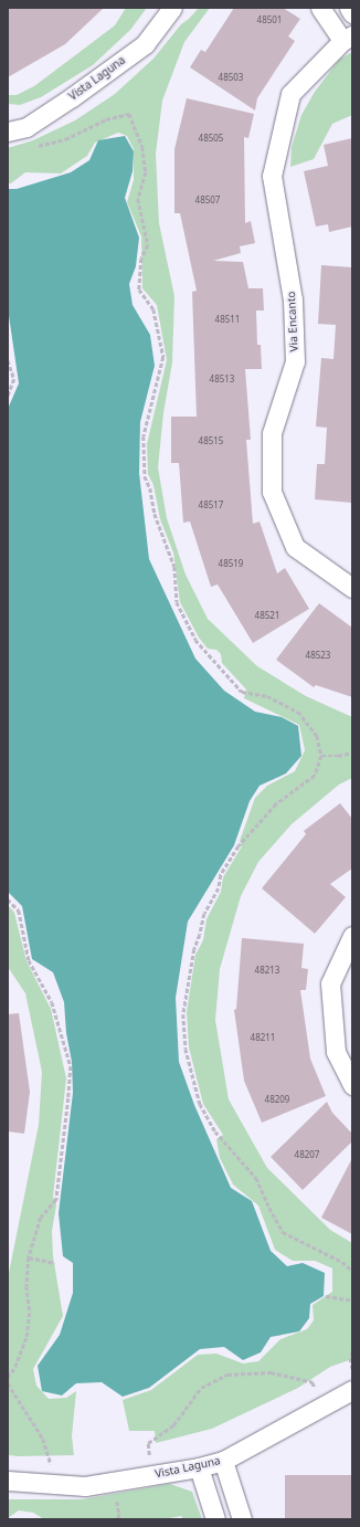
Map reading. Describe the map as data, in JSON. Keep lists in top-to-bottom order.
{
  "streets": {
    "street": ["Vista Laguna", "Via Encanto"]
  },
  "house_numbers": [
    "48501",
    "48503",
    "48505",
    "48507",
    "48511",
    "48513",
    "48515",
    "48517",
    "48519",
    "48521",
    "48523",
    "48213",
    "48211",
    "48209",
    "48207"
  ]
}
